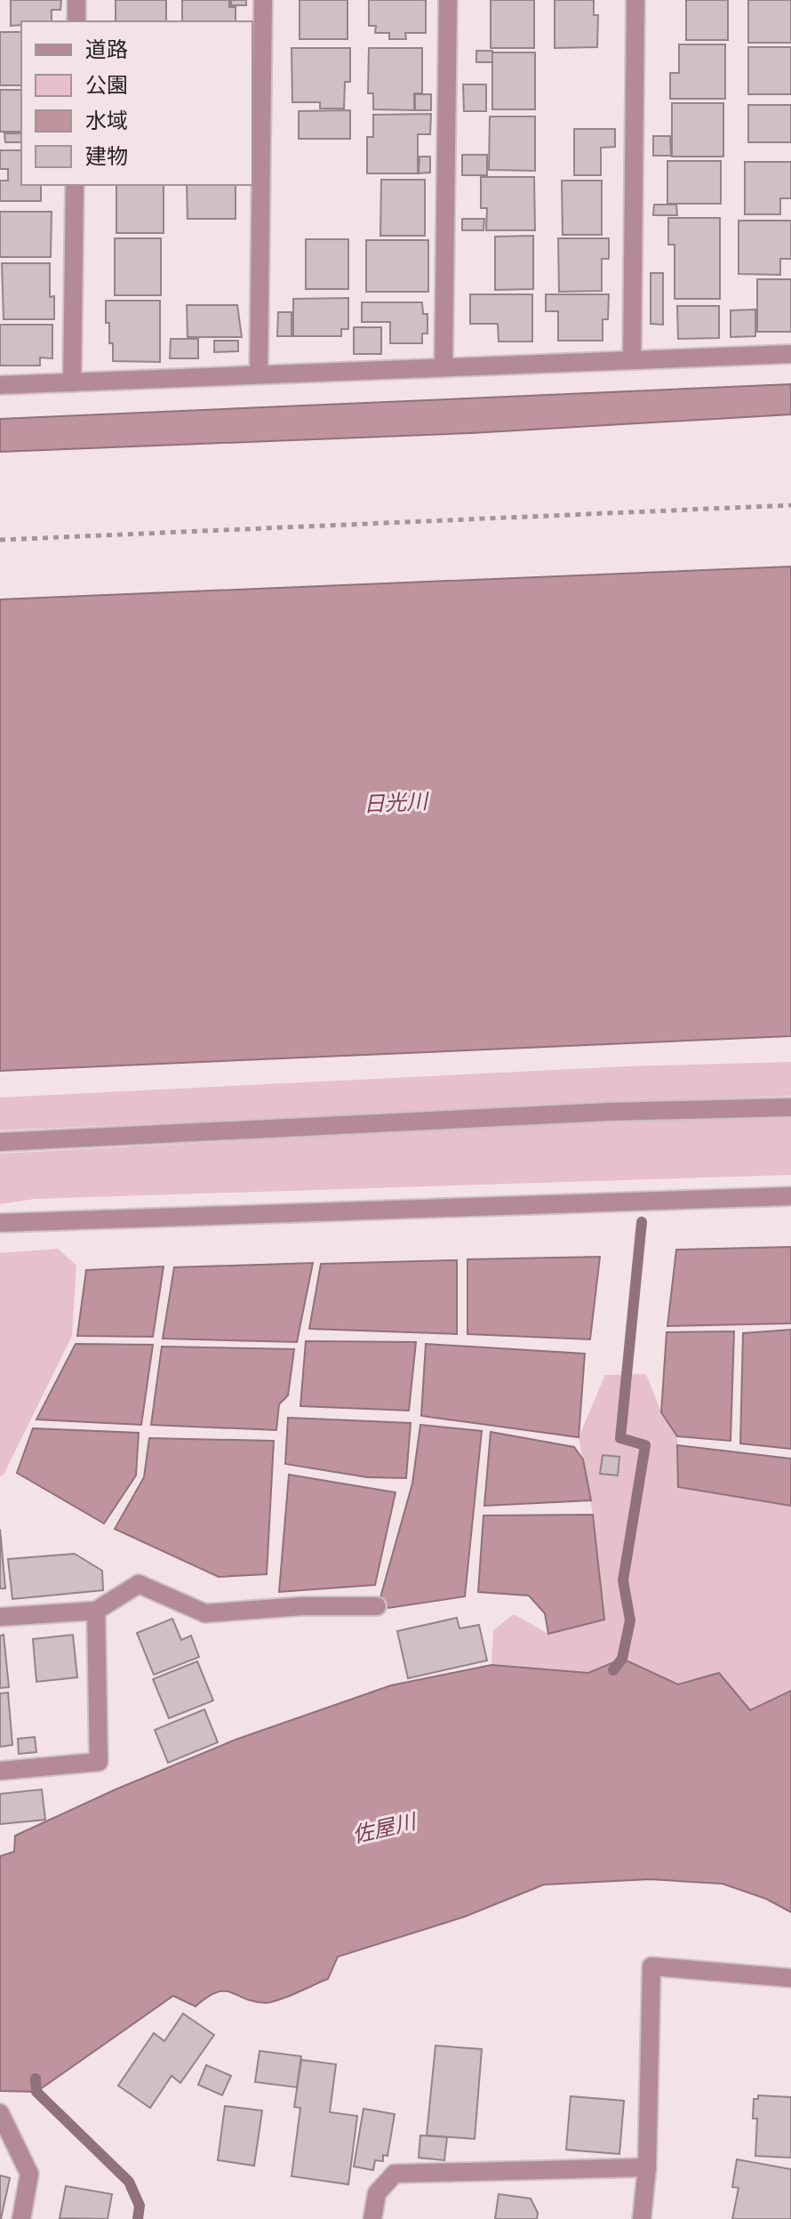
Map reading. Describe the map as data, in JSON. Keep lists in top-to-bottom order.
{
  "water": ["日光川", "佐屋川"],
  "legend": [
    "道路",
    "公園",
    "水域",
    "建物"
  ]
}
